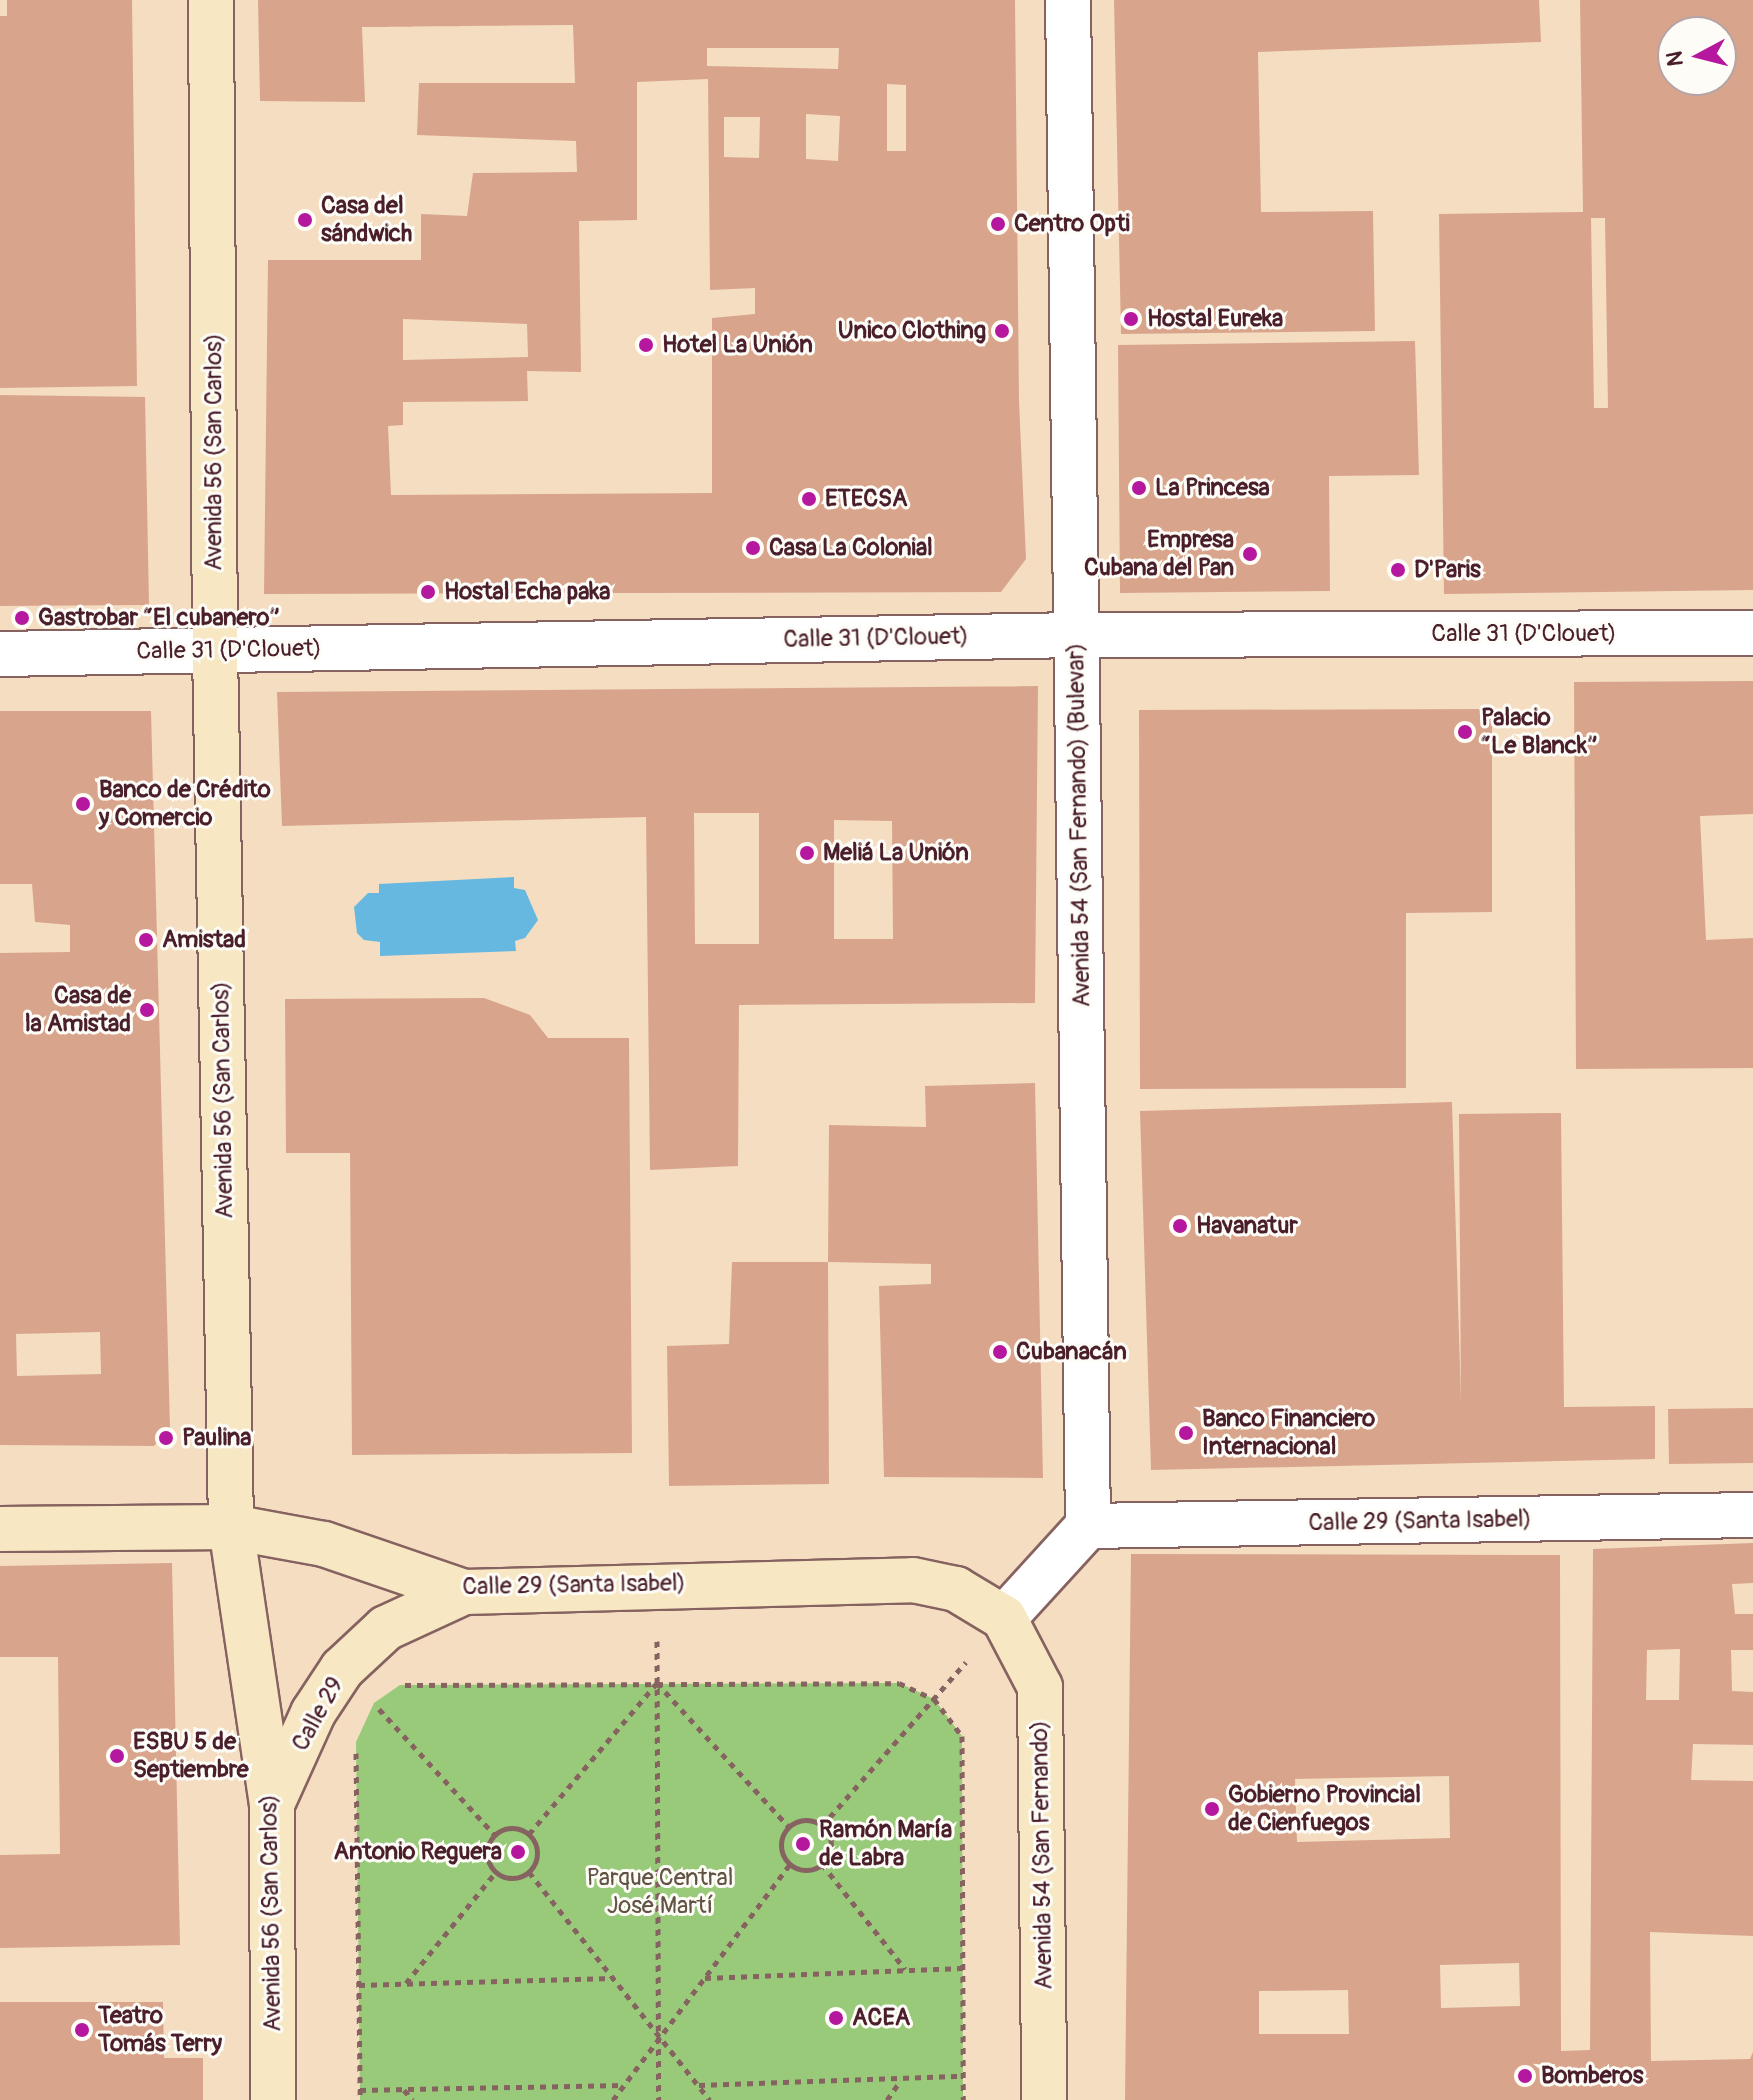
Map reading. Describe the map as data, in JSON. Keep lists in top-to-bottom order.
{
  "streets": {
    "main road": [
      "Avenida 56 (San Carlos)",
      "Calle 29 (Santa Isabel)",
      "Calle 29",
      "Avenida 54 (San Fernando)"
    ],
    "street": ["Calle 31 (D'Clouet)", "Avenida 54 (San Fernando) (Bulevar)"]
  },
  "crossings": [
    ["Avenida 56 (San Carlos)", "Calle 31 (D'Clouet)"],
    ["Avenida 56 (San Carlos)", "Calle 29 (Santa Isabel)"],
    ["Avenida 56 (San Carlos)", "Calle 29"],
    ["Calle 31 (D'Clouet)", "Avenida 54 (San Fernando) (Bulevar)"],
    ["Avenida 54 (San Fernando) (Bulevar)", "Calle 29 (Santa Isabel)"],
    ["Calle 29 (Santa Isabel)", "Calle 29"],
    ["Calle 29 (Santa Isabel)", "Avenida 54 (San Fernando)"]
  ],
  "parks": ["Parque Central José Martí"],
  "places": [
    "Casa del sándwich",
    "Centro Opti",
    "Hostal Eureka",
    "Unico Clothing",
    "Hotel La Unión",
    "La Princesa",
    "ETECSA",
    "Casa La Colonial",
    "Empresa Cubana del Pan",
    "D'Paris",
    "Hostal Echa paka",
    "Gastrobar “El cubanero”",
    "Palacio “Le Blanck”",
    "Banco de Crédito y Comercio",
    "Meliá La Unión",
    "Amistad",
    "Casa de la Amistad",
    "Havanatur",
    "Cubanacán",
    "Banco Financiero Internacional",
    "Paulina",
    "ESBU 5 de Septiembre",
    "Gobierno Provincial de Cienfuegos",
    "Ramón María de Labra",
    "Antonio Reguera",
    "ACEA",
    "Teatro Tomás Terry",
    "Bomberos"
  ],
  "north": "left"
}
